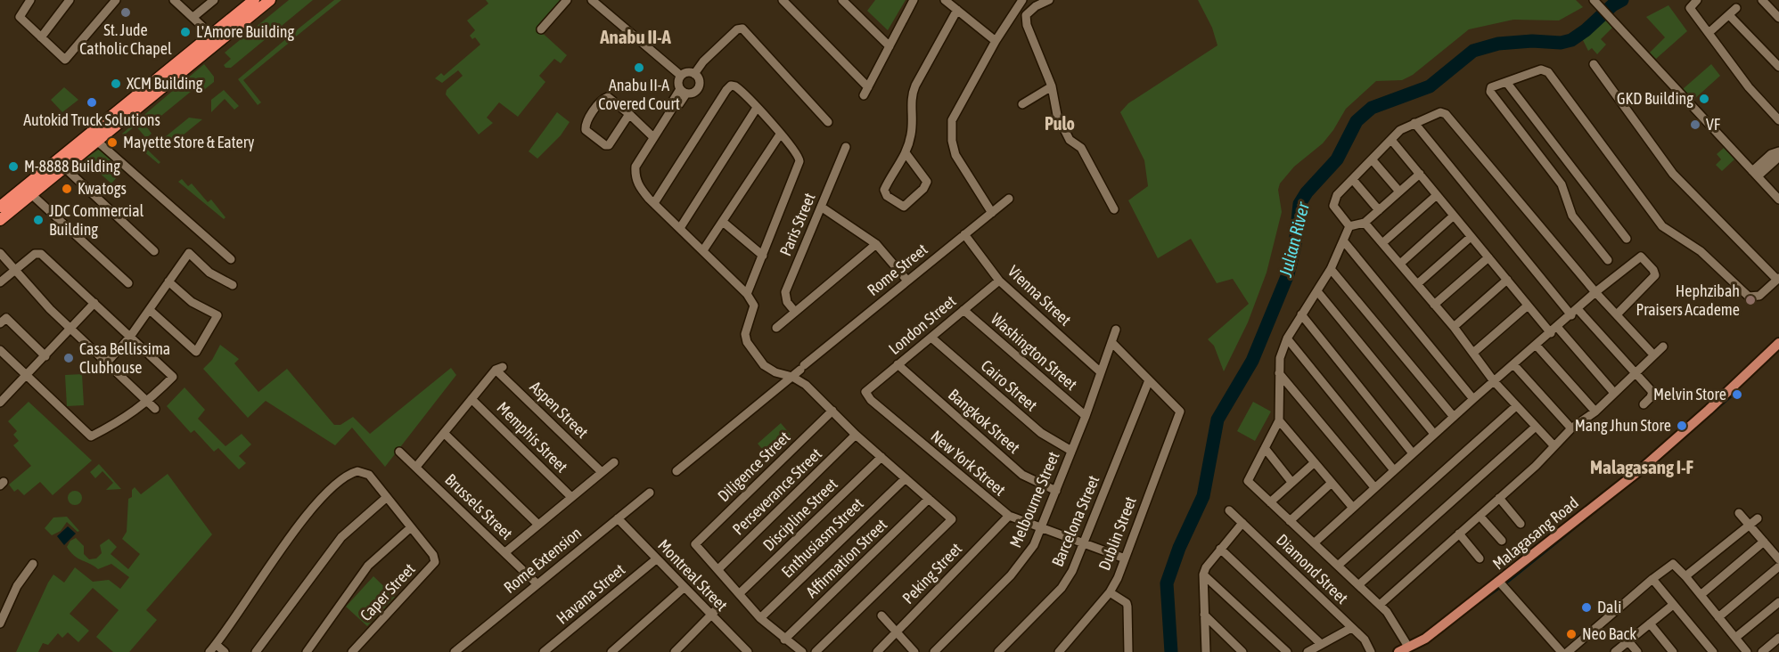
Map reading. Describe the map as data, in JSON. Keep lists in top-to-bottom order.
{
  "streets": {
    "main road": ["Malagasang Road"],
    "street": [
      "Paris Street",
      "Rome Street",
      "Vienna Street",
      "London Street",
      "Washington Street",
      "Cairo Street",
      "Aspen Street",
      "Bangkok Street",
      "Memphis Street",
      "New York Street",
      "Diligence Street",
      "Perseverance Street",
      "Melbourne Street",
      "Brussels Street",
      "Discipline Street",
      "Barcelona Street",
      "Dublin Street",
      "Enthusiasm Street",
      "Affirmation Street",
      "Rome Extension",
      "Diamond Street",
      "Peking Street",
      "Montreal Street",
      "Caper Street",
      "Havana Street"
    ]
  },
  "crossings": [
    ["Rome Street", "Vienna Street"],
    ["Vienna Street", "London Street"],
    ["Vienna Street", "Melbourne Street"],
    ["London Street", "Washington Street"],
    ["London Street", "Cairo Street"],
    ["London Street", "Bangkok Street"],
    ["London Street", "New York Street"],
    ["Washington Street", "Melbourne Street"],
    ["Cairo Street", "Melbourne Street"],
    ["Aspen Street", "Memphis Street"],
    ["Bangkok Street", "Melbourne Street"],
    ["New York Street", "Melbourne Street"],
    ["New York Street", "Barcelona Street"],
    ["New York Street", "Dublin Street"],
    ["New York Street", "Peking Street"],
    ["Diligence Street", "Perseverance Street"],
    ["Brussels Street", "Rome Extension"],
    ["Barcelona Street", "Dublin Street"],
    ["Rome Extension", "Montreal Street"],
    ["Montreal Street", "Havana Street"]
  ],
  "districts": ["Anabu II-A", "Pulo", "Malagasang I-F"],
  "water": ["Julian River"],
  "places": [
    "St. Jude Catholic Chapel",
    "L'Amore Building",
    "Anabu II-A Covered Court",
    "XCM Building",
    "GKD Building",
    "Autokid Truck Solutions",
    "VF",
    "Mayette Store & Eatery",
    "M-8888 Building",
    "Kwatogs",
    "JDC Commercial Building",
    "Hephzibah Praisers Academe",
    "Casa Bellissima Clubhouse",
    "Melvin Store",
    "Mang Jhun Store",
    "Dali",
    "Neo Back"
  ]
}
